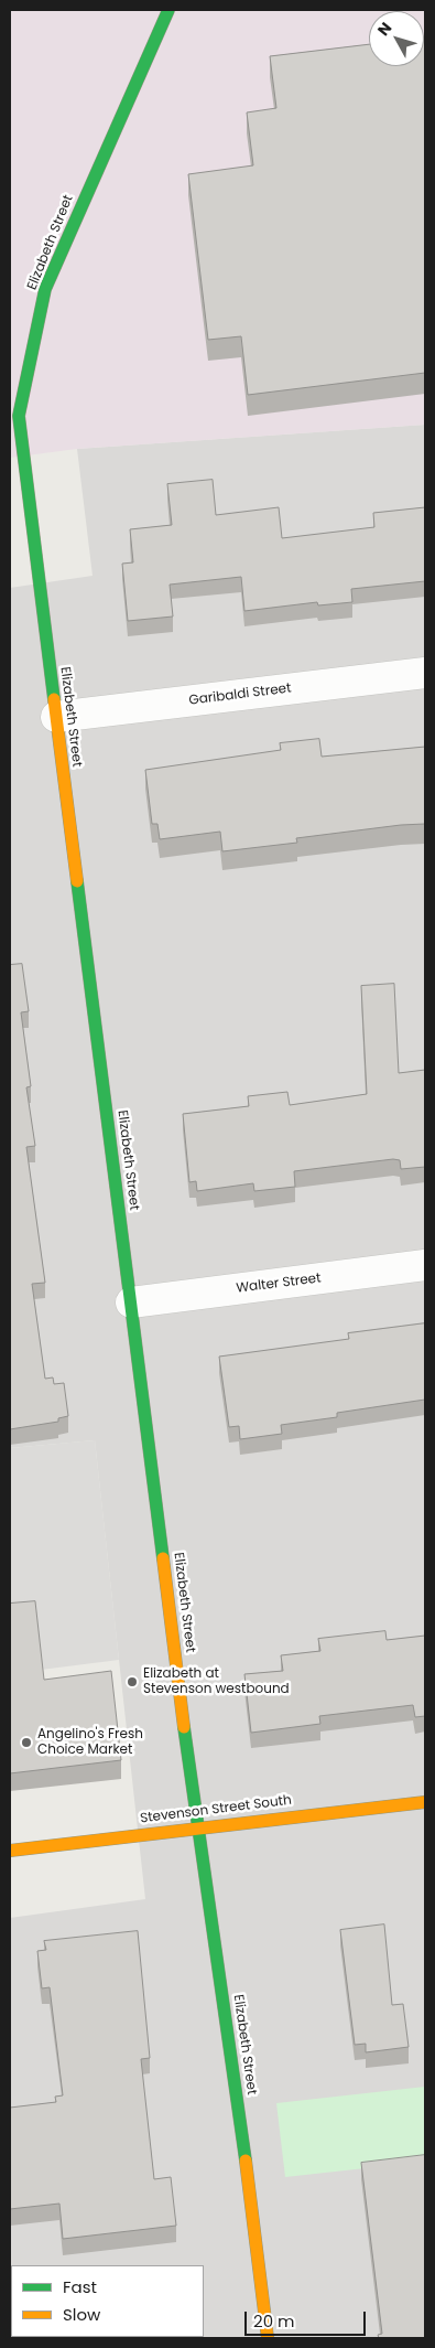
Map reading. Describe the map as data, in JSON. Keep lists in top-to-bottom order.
{
  "streets": {
    "main road": ["Elizabeth Street", "Stevenson Street South"],
    "street": ["Garibaldi Street", "Walter Street"]
  },
  "crossings": [
    ["Elizabeth Street", "Garibaldi Street"],
    ["Elizabeth Street", "Walter Street"],
    ["Elizabeth Street", "Stevenson Street South"]
  ],
  "places": ["Elizabeth at Stevenson westbound", "Angelino's Fresh Choice Market"],
  "legend": ["Fast", "Slow"],
  "scale_bar": "20 m",
  "north": "top left"
}
